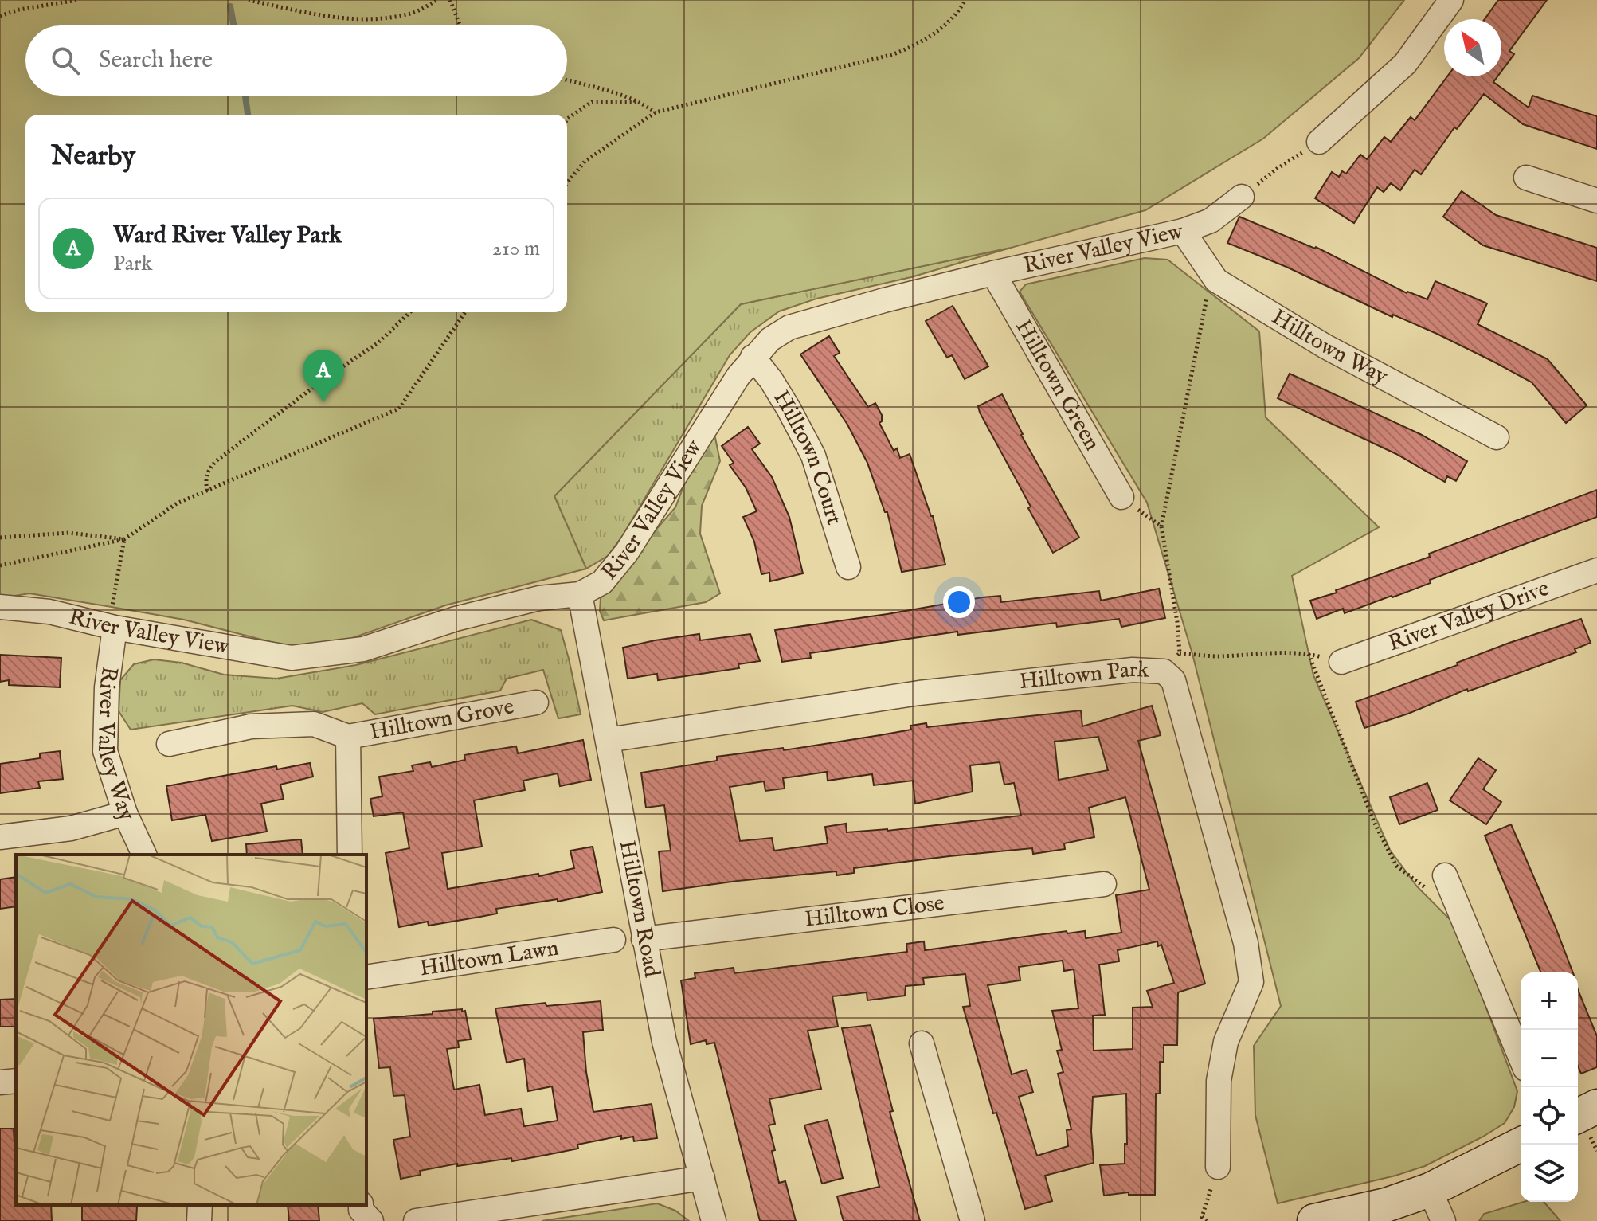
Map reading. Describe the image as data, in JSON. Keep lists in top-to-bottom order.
{
  "streets": {
    "street": [
      "River Valley View",
      "Hilltown Way",
      "Hilltown Green",
      "Hilltown Court",
      "River Valley Drive",
      "Hilltown Park",
      "Hilltown Grove",
      "River Valley Way",
      "Hilltown Road",
      "Hilltown Close",
      "Hilltown Lawn"
    ]
  },
  "crossings": [
    ["River Valley View", "Hilltown Way"],
    ["River Valley View", "Hilltown Green"],
    ["River Valley View", "Hilltown Court"],
    ["River Valley View", "River Valley Way"],
    ["River Valley View", "Hilltown Road"],
    ["Hilltown Park", "Hilltown Road"],
    ["Hilltown Road", "Hilltown Close"]
  ],
  "north": "top left",
  "page": {
    "search": "Search here",
    "heading": "Nearby",
    "list": [
      {
        "mark": "A",
        "name": "Ward River Valley Park",
        "note": "Park",
        "value": "210 m"
      }
    ],
    "pins": "A",
    "map_buttons": ["+", "−"]
  }
}
